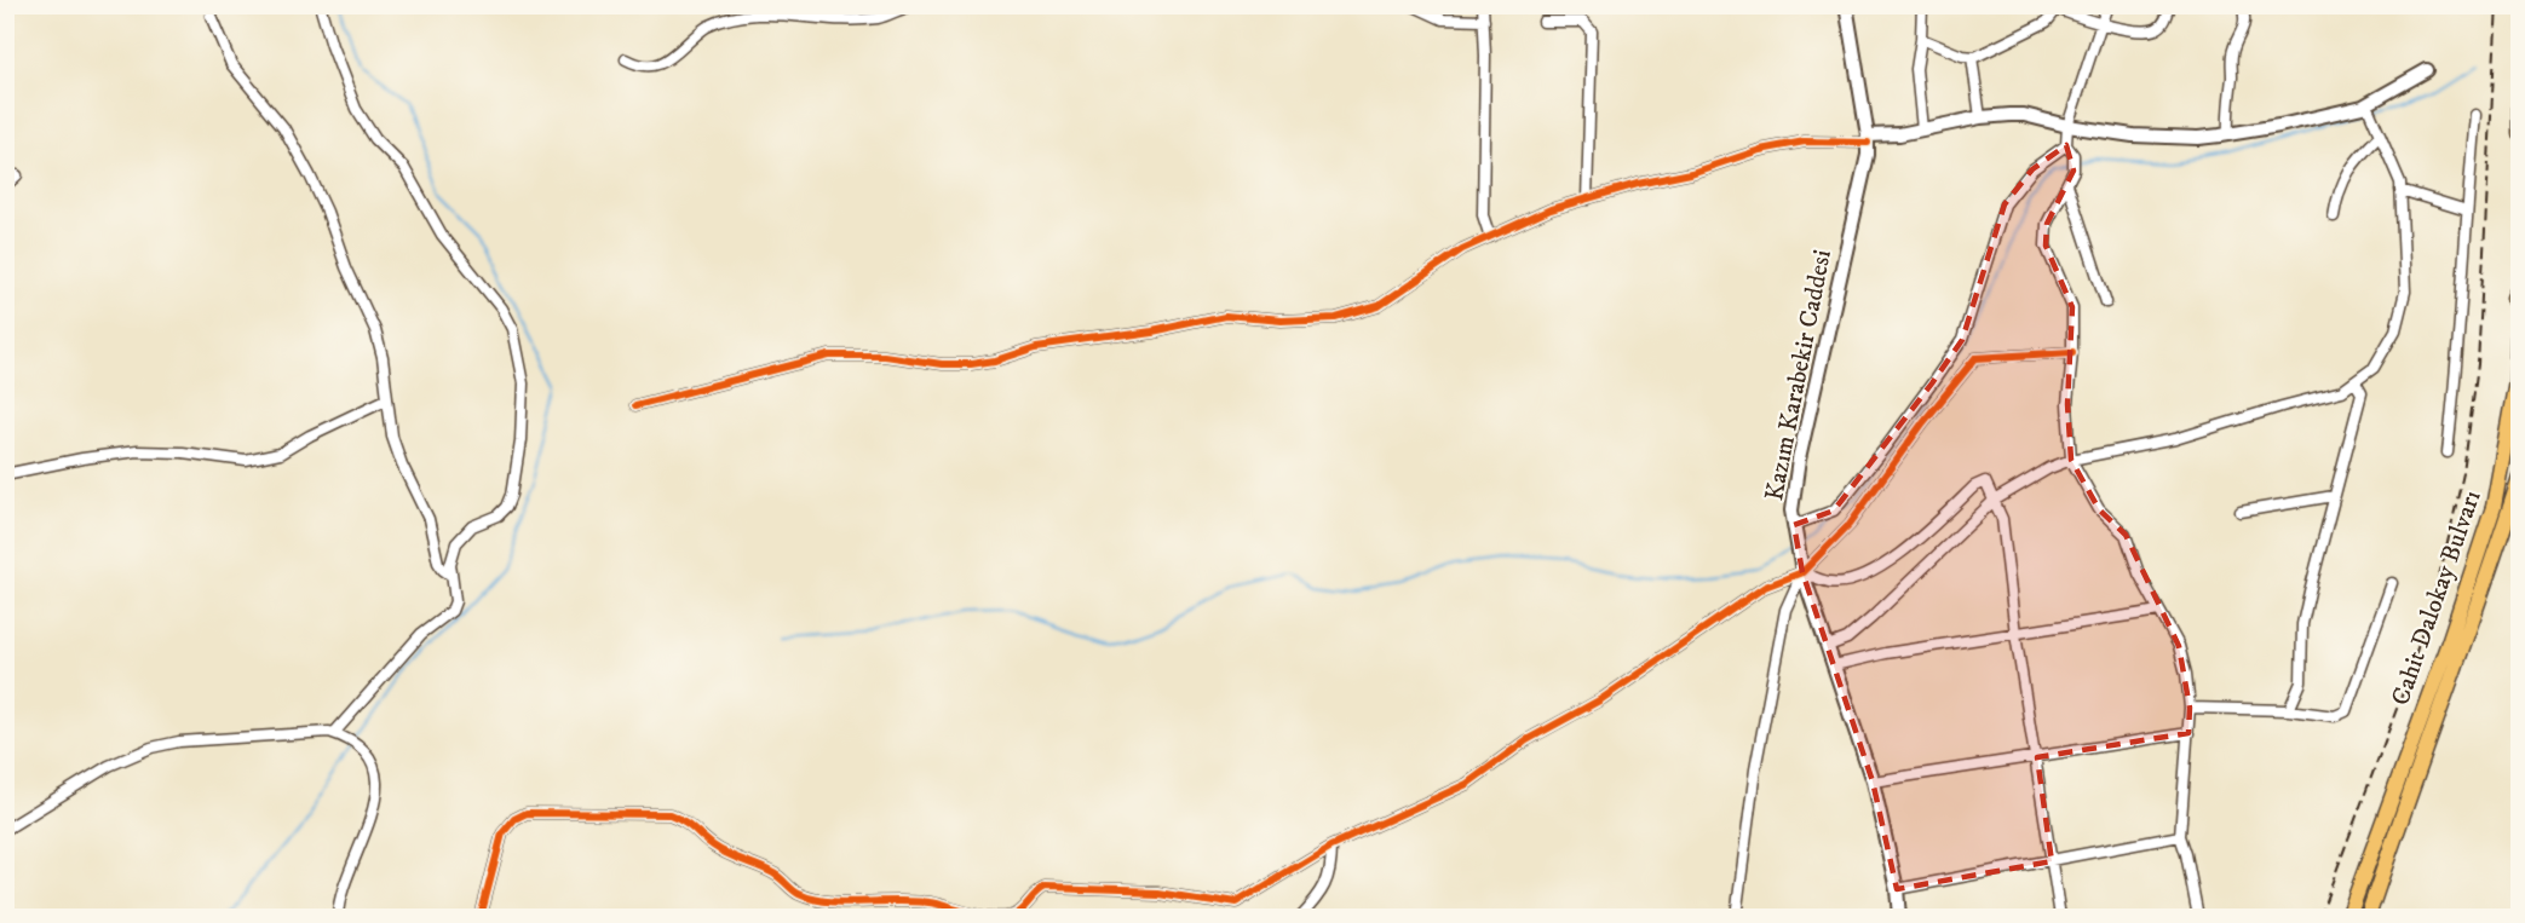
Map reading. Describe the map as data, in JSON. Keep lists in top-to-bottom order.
{
  "streets": {
    "main road": ["Cahit Dalokay Bulvarı"],
    "street": ["Kazım Karabekir Caddesi"]
  }
}
